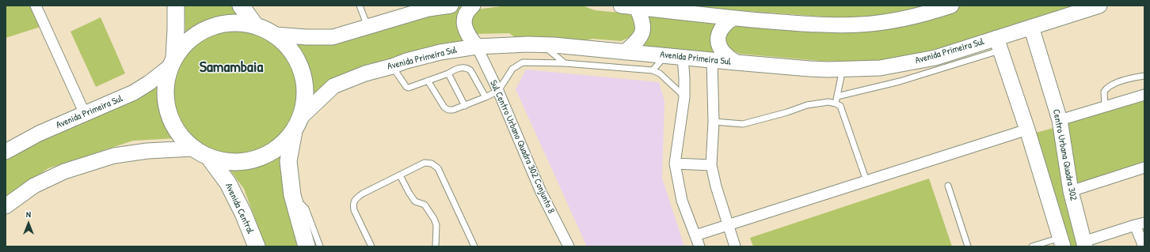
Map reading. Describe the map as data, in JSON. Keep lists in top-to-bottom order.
{
  "streets": {
    "main road": ["Avenida Primeira Sul", "Centro Urbana Quadra 302", "Avenida Central"],
    "street": ["Sul Centro Urbano Quadra 302 Conjunto 8"]
  },
  "crossings": [
    ["Avenida Primeira Sul", "Sul Centro Urbano Quadra 302 Conjunto 8"],
    ["Avenida Primeira Sul", "Centro Urbana Quadra 302"]
  ],
  "districts": ["Samambaia"],
  "north": "top"
}
